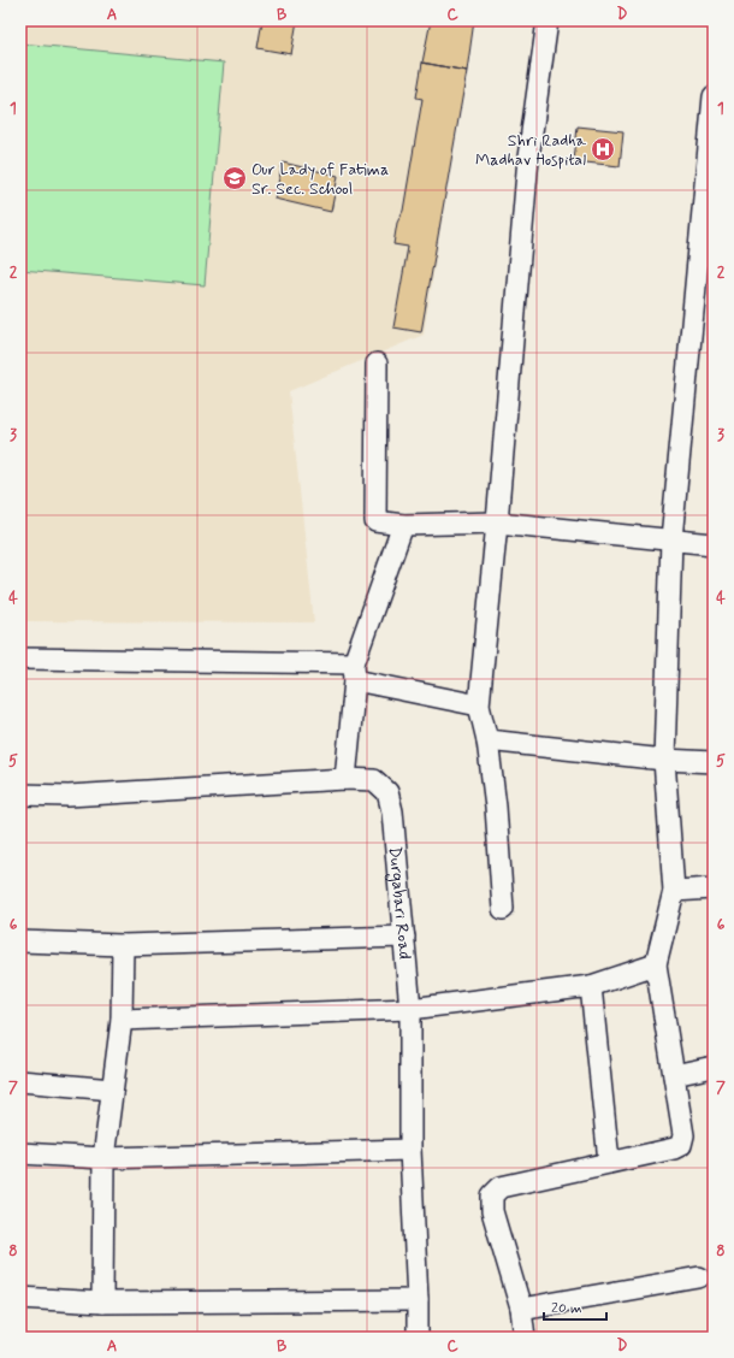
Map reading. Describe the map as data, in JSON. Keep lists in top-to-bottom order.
{
  "streets": {
    "street": ["Durgabari Road"]
  },
  "places": {
    "hospital": ["Shri Radha Madhav Hospital"],
    "school or university": ["Our Lady of Fatima Sr. Sec. School"]
  },
  "scale_bar": "20 m",
  "grid": {
    "columns": [
      "A",
      "B",
      "C",
      "D"
    ],
    "rows": [
      "1",
      "2",
      "3",
      "4",
      "5",
      "6",
      "7",
      "8"
    ]
  }
}
